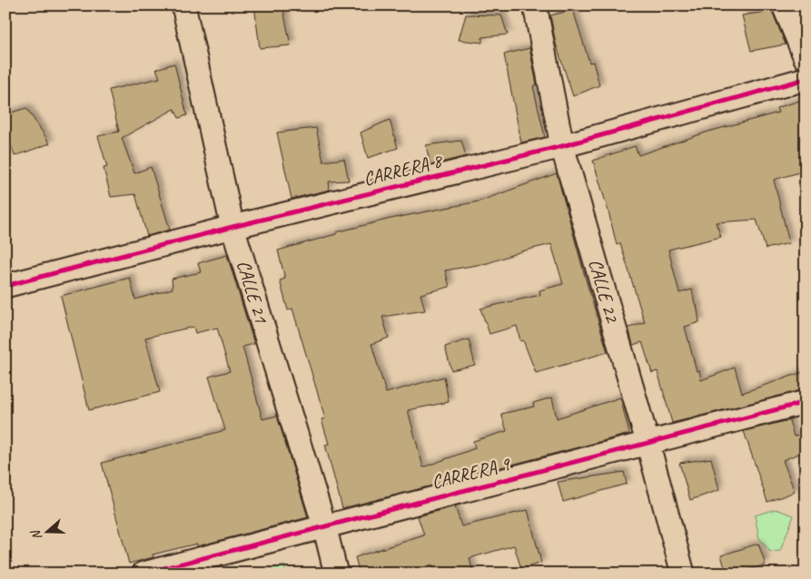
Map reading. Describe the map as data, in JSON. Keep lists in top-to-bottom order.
{
  "streets": {
    "street": [
      "CARRERA 8",
      "CALLE 22",
      "CALLE 21",
      "CARRERA 9"
    ]
  },
  "crossings": [
    ["CARRERA 8", "CALLE 22"],
    ["CARRERA 8", "CALLE 21"],
    ["CALLE 22", "CARRERA 9"],
    ["CALLE 21", "CARRERA 9"]
  ],
  "north": "left"
}
